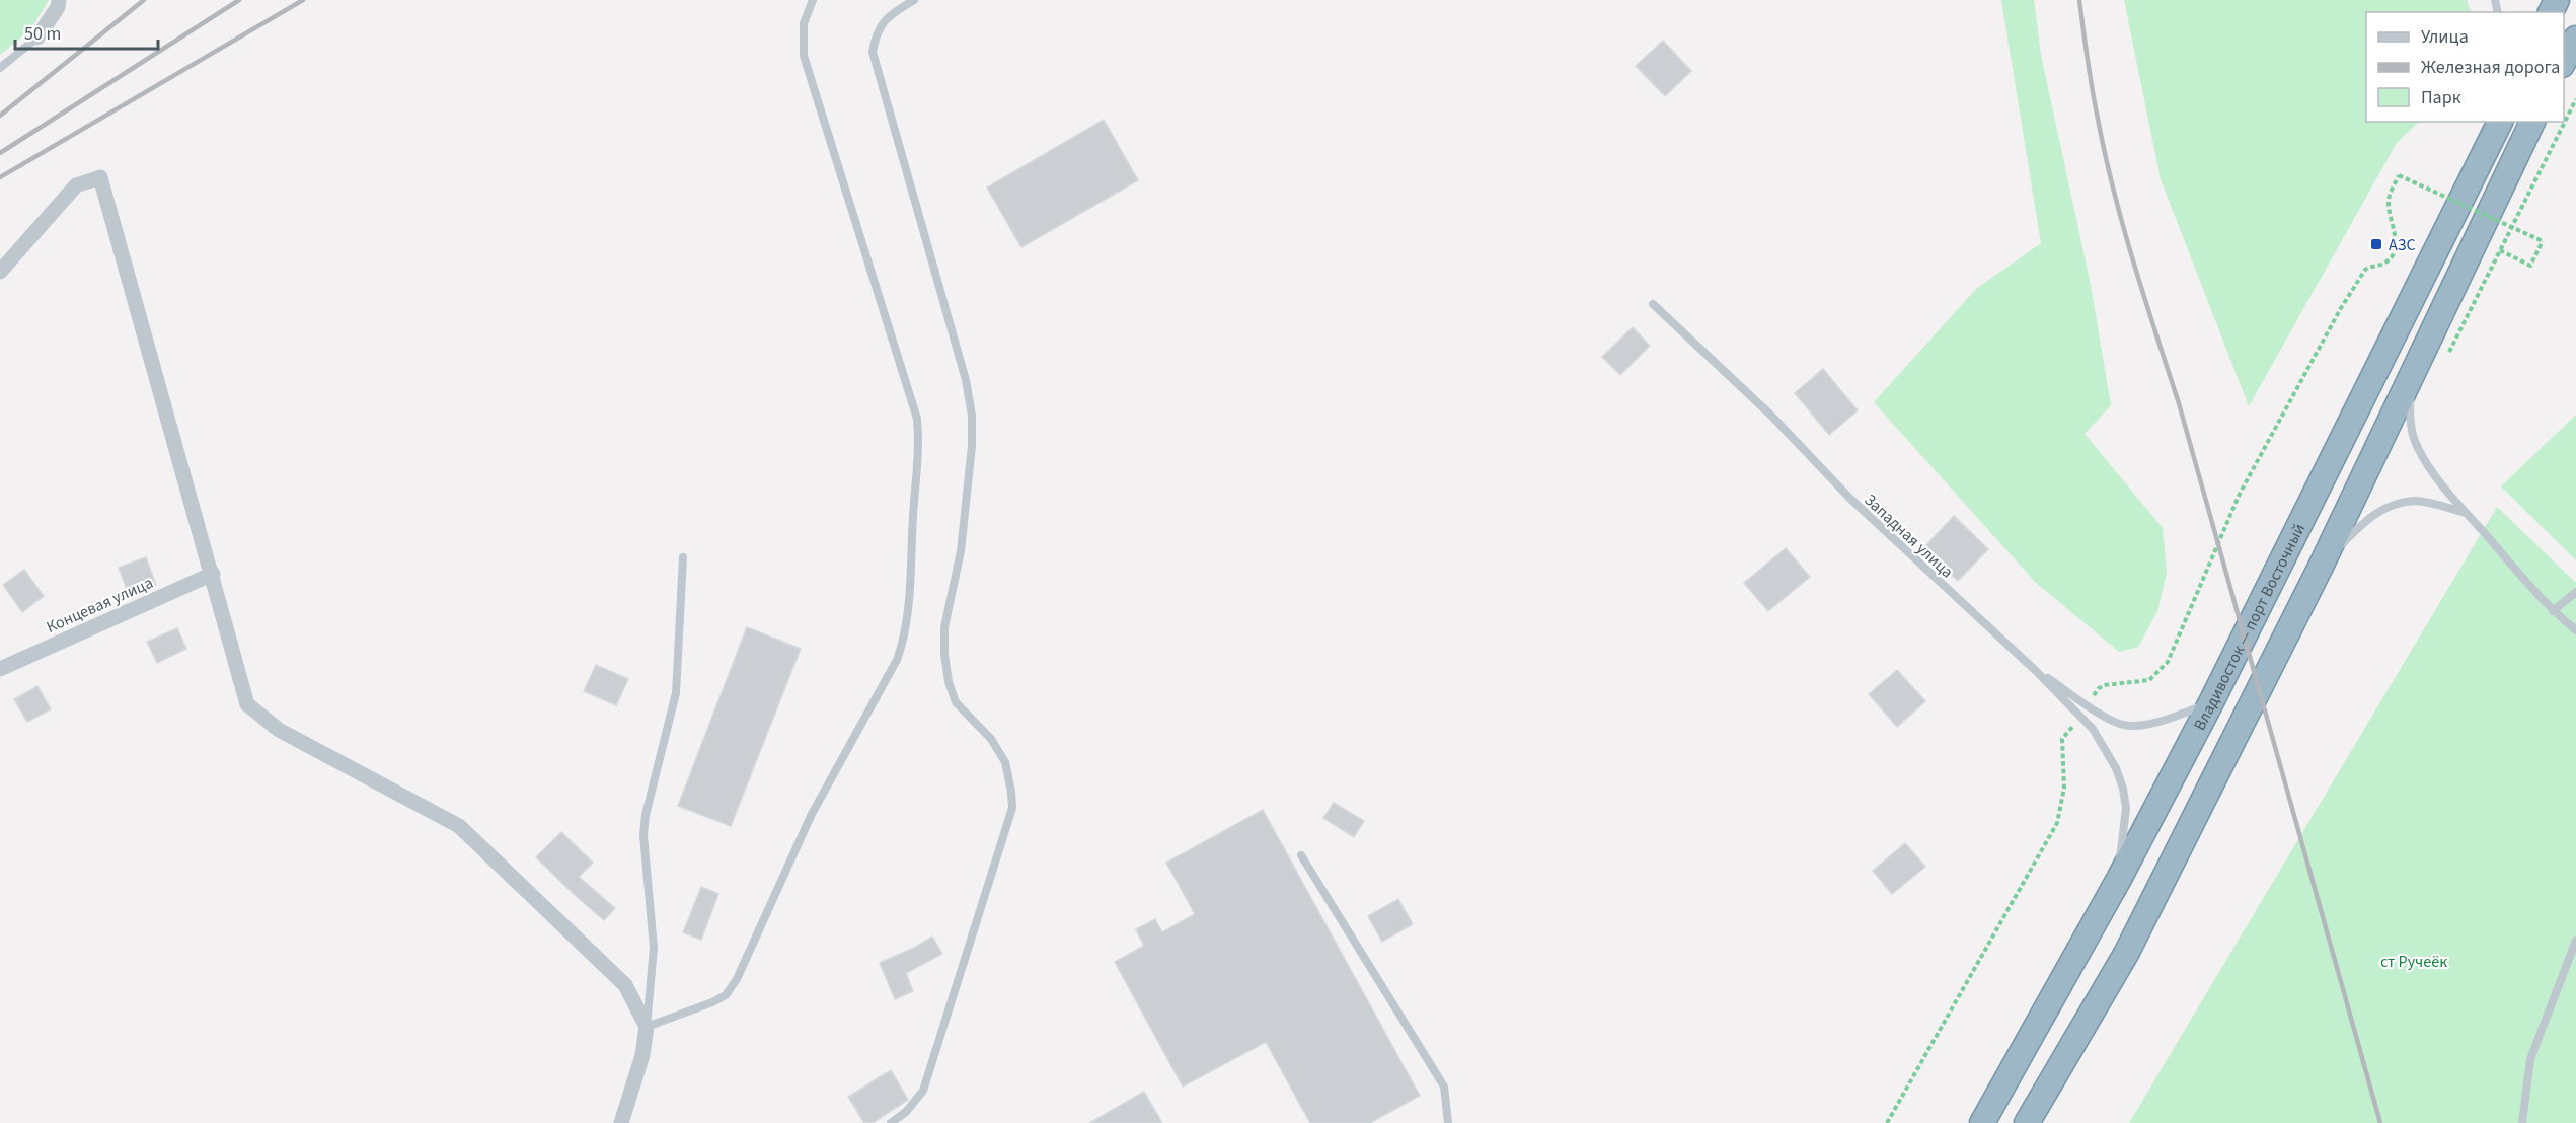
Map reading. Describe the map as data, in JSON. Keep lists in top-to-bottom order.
{
  "streets": {
    "highway": ["Владивосток — порт Восточный"],
    "street": ["Концевая улица"],
    "lane": ["Западная улица"]
  },
  "crossings": [
    ["Западная улица", "Владивосток — порт Восточный"]
  ],
  "parks": ["ст Ручеёк"],
  "places": {
    "transit": ["АЗС"]
  },
  "legend": ["Улица", "Железная дорога", "Парк"],
  "scale_bar": "50 m"
}
